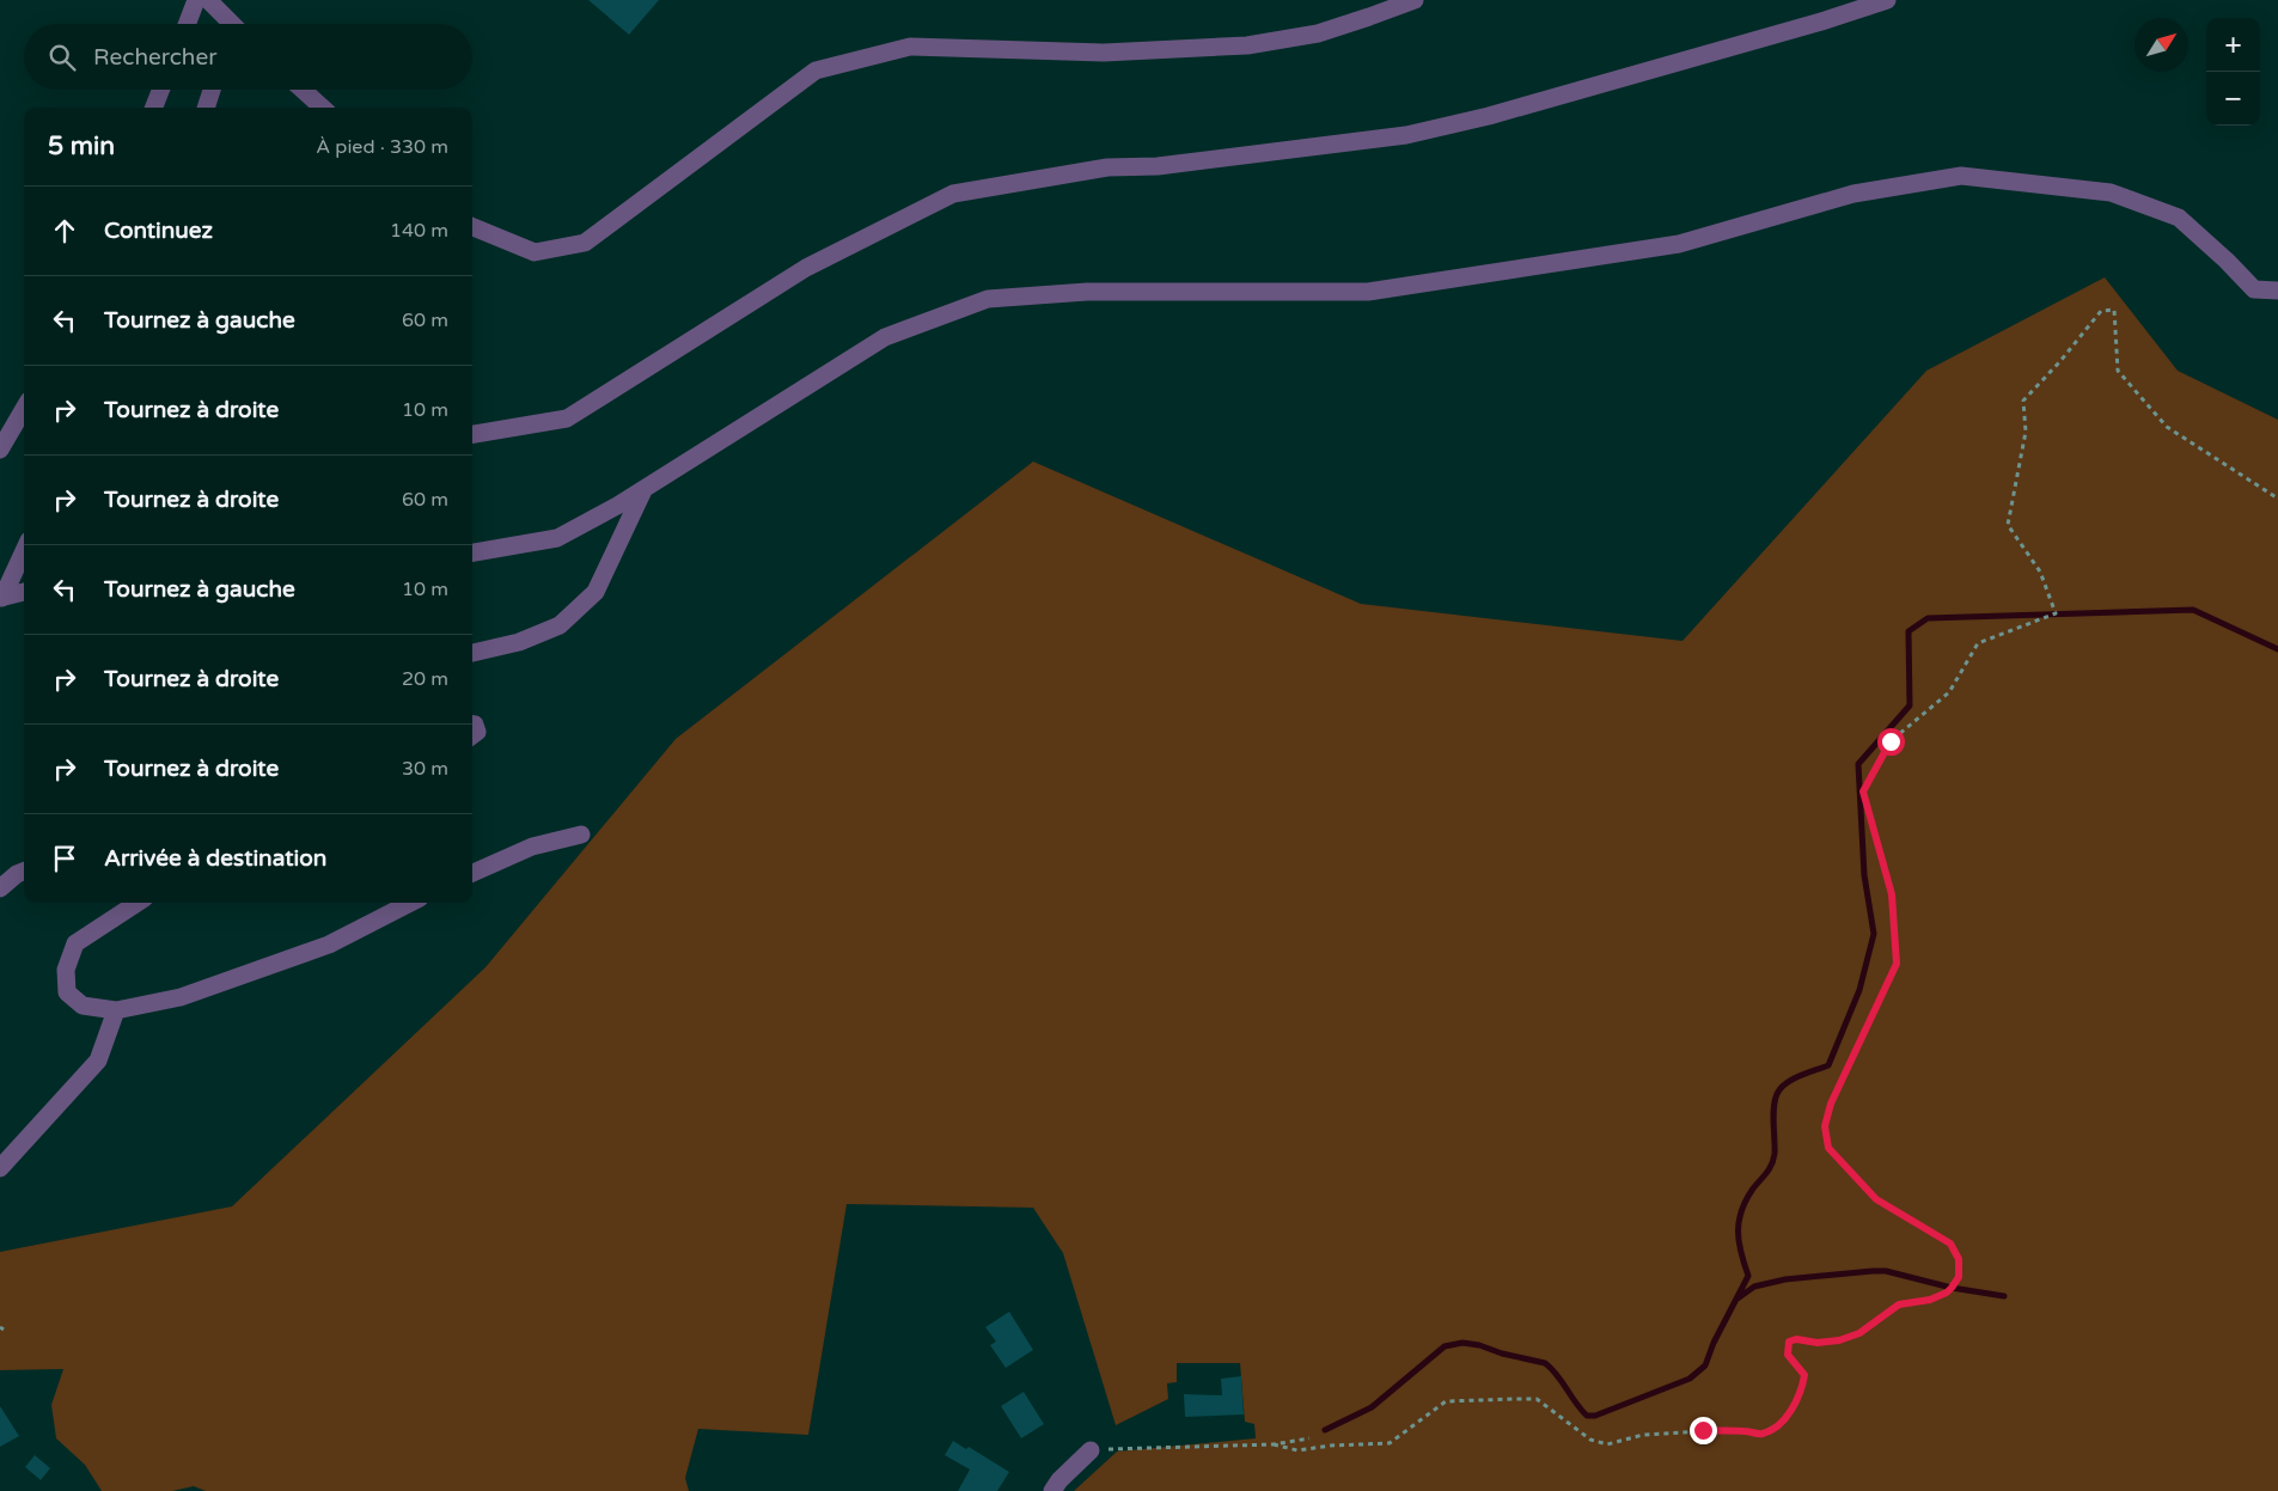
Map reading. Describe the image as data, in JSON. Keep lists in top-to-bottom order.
{
  "north": "top right",
  "page": {
    "map_buttons": ["+", "−"],
    "search": "Rechercher",
    "heading": ["5 min", "À pied · 330 m"],
    "list": [
      ["Continuez", "140 m"],
      ["Tournez à gauche", "60 m"],
      ["Tournez à droite", "10 m"],
      ["Tournez à droite", "60 m"],
      ["Tournez à gauche", "10 m"],
      ["Tournez à droite", "20 m"],
      ["Tournez à droite", "30 m"],
      "Arrivée à destination"
    ]
  }
}
